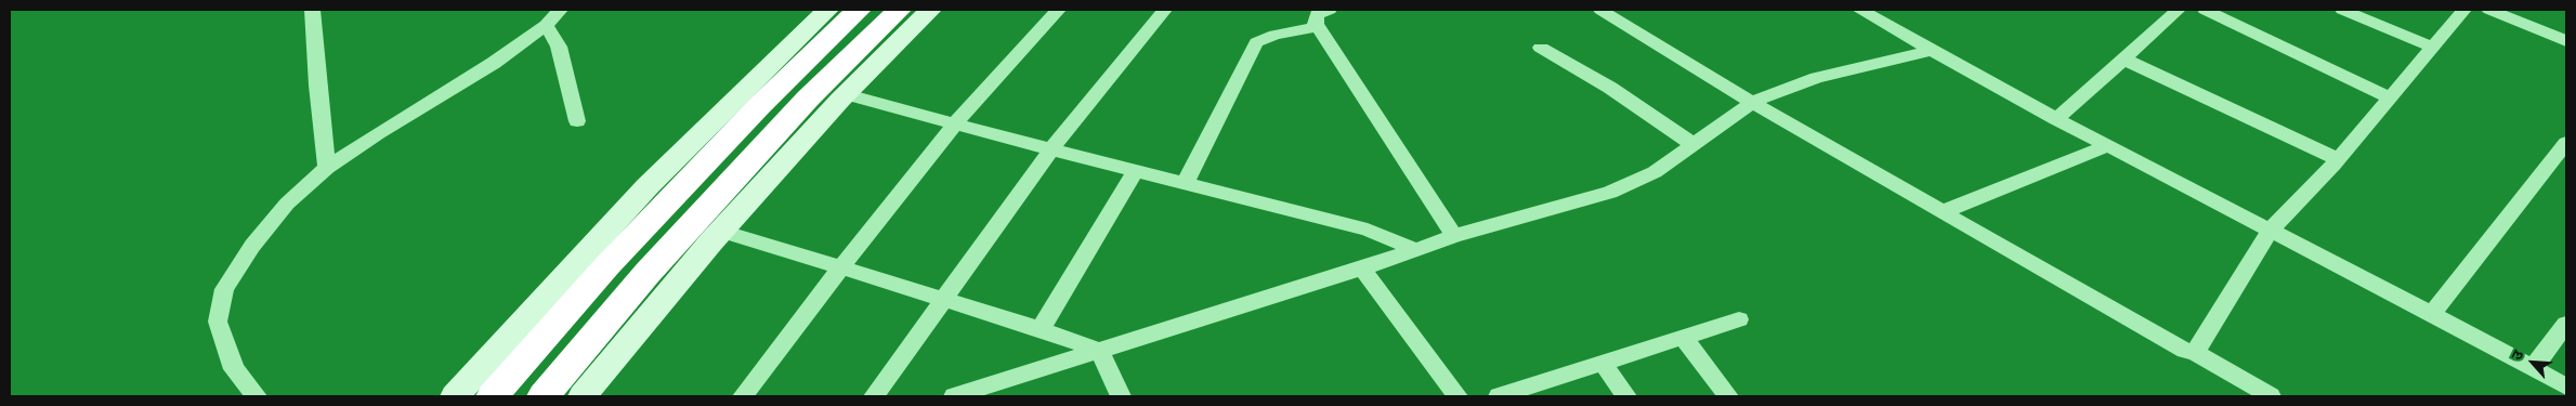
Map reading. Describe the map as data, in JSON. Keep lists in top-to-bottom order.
{
  "north": "top left"
}
